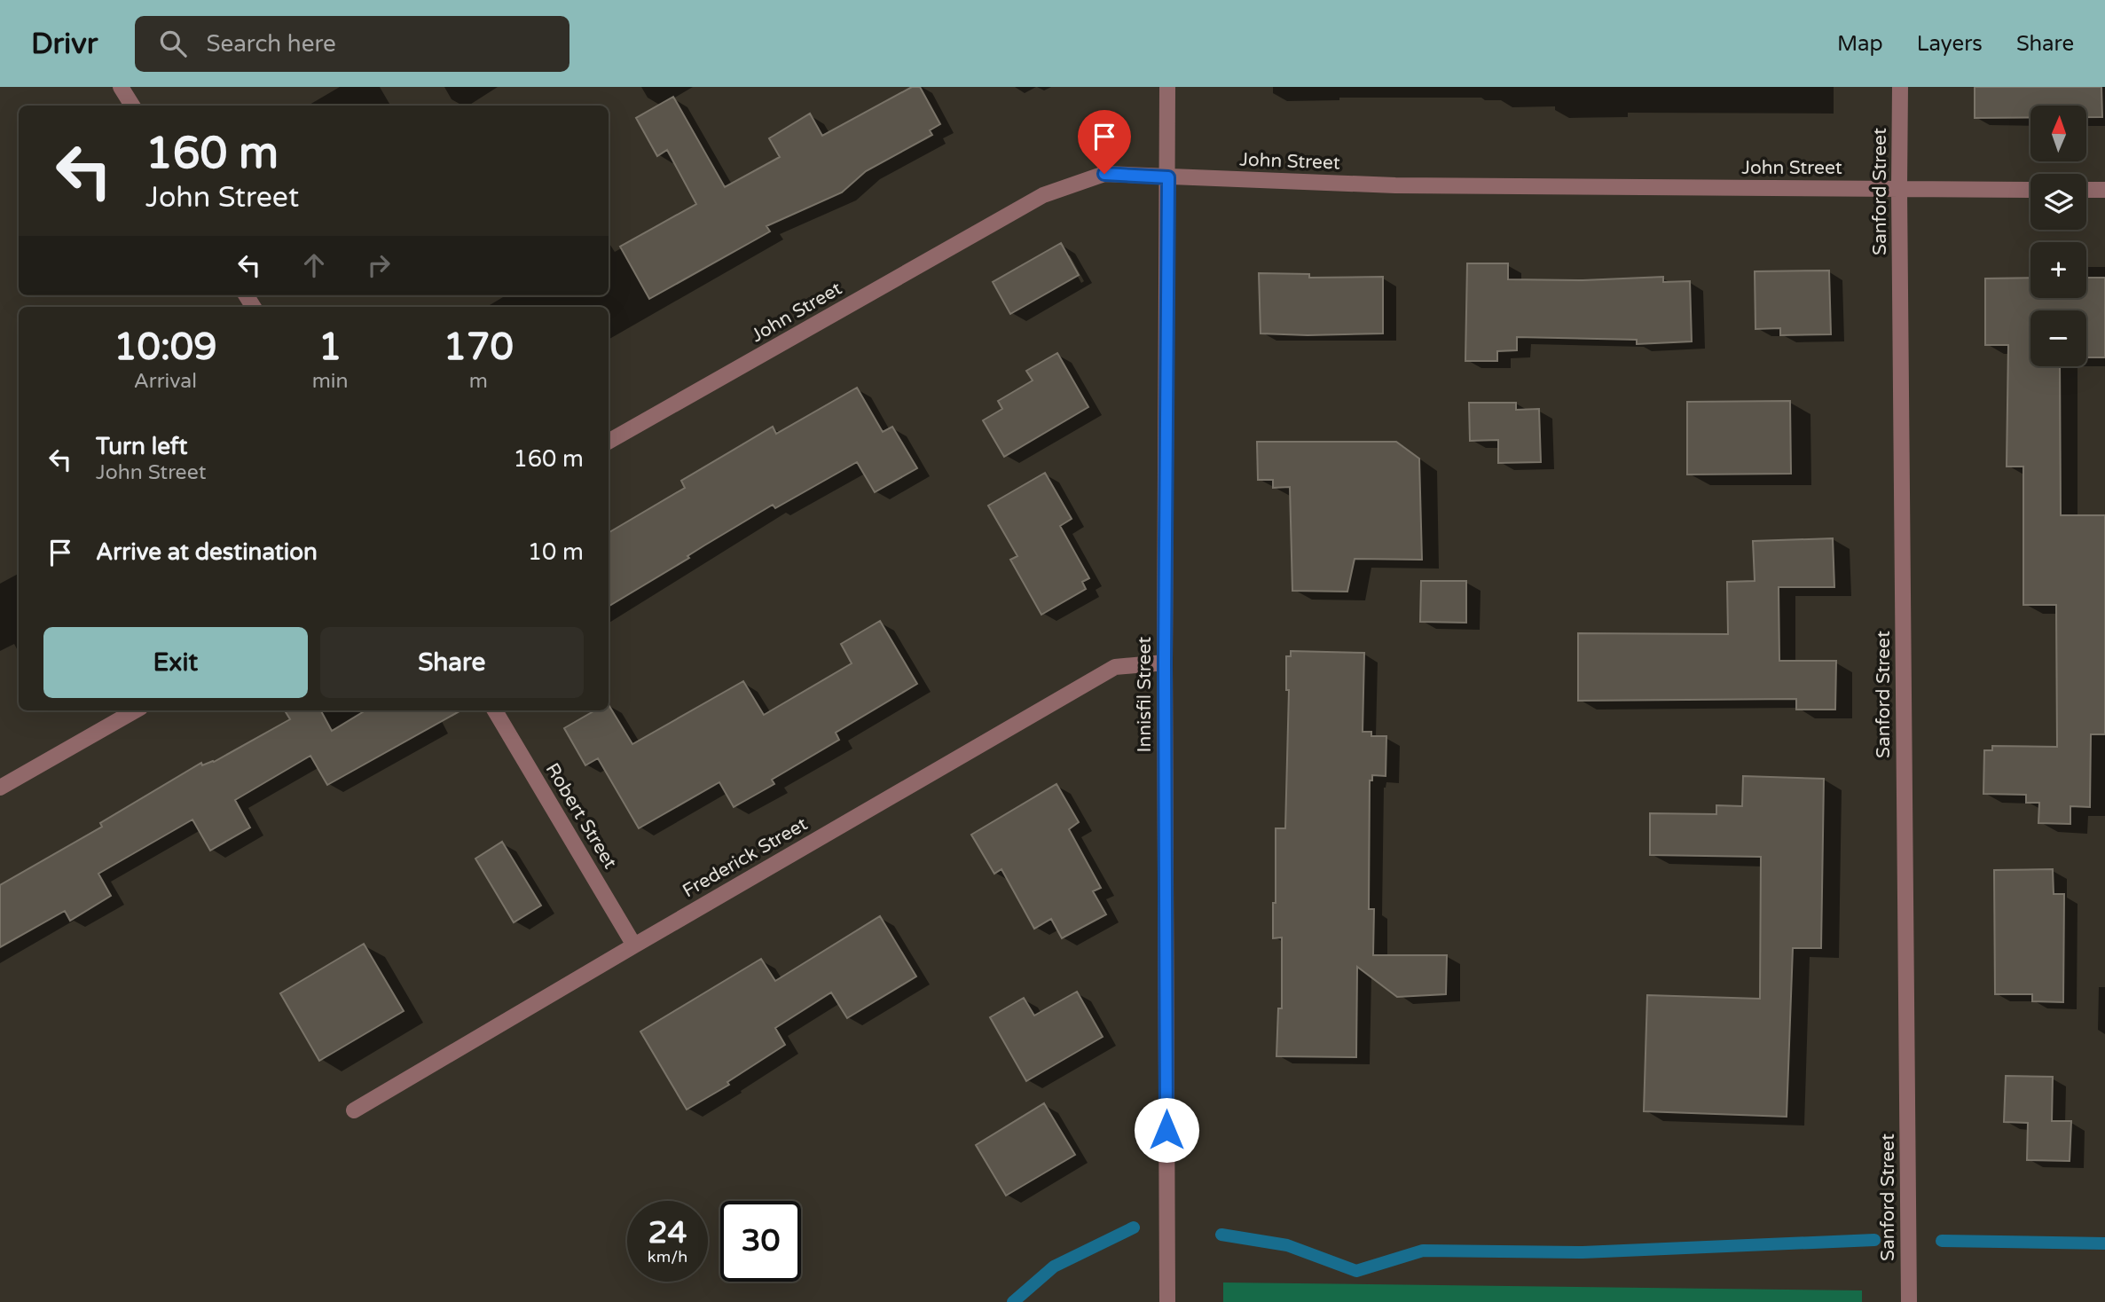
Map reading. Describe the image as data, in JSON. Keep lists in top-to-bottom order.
{
  "streets": {
    "street": [
      "John Street",
      "Sanford Street",
      "Innisfil Street",
      "Robert Street",
      "Frederick Street"
    ]
  },
  "crossings": [
    ["John Street", "Sanford Street"],
    ["John Street", "Innisfil Street"],
    ["Innisfil Street", "Frederick Street"],
    ["Robert Street", "Frederick Street"]
  ],
  "north": "top",
  "page": {
    "header": "Drivr",
    "search": "Search here",
    "nav": ["Map", "Layers", "Share"],
    "map_buttons": ["+", "−"],
    "turn": ["160 m", "John Street"],
    "eta": [
      "10:09",
      "Arrival",
      "1",
      "min",
      "170",
      "m"
    ],
    "list": [
      {
        "name": "Turn left",
        "note": "John Street",
        "value": "160 m"
      },
      {
        "name": "Arrive at destination",
        "value": "10 m"
      }
    ],
    "buttons": ["Exit", "Share"],
    "speed": "24 km/h",
    "limit": "30"
  }
}
